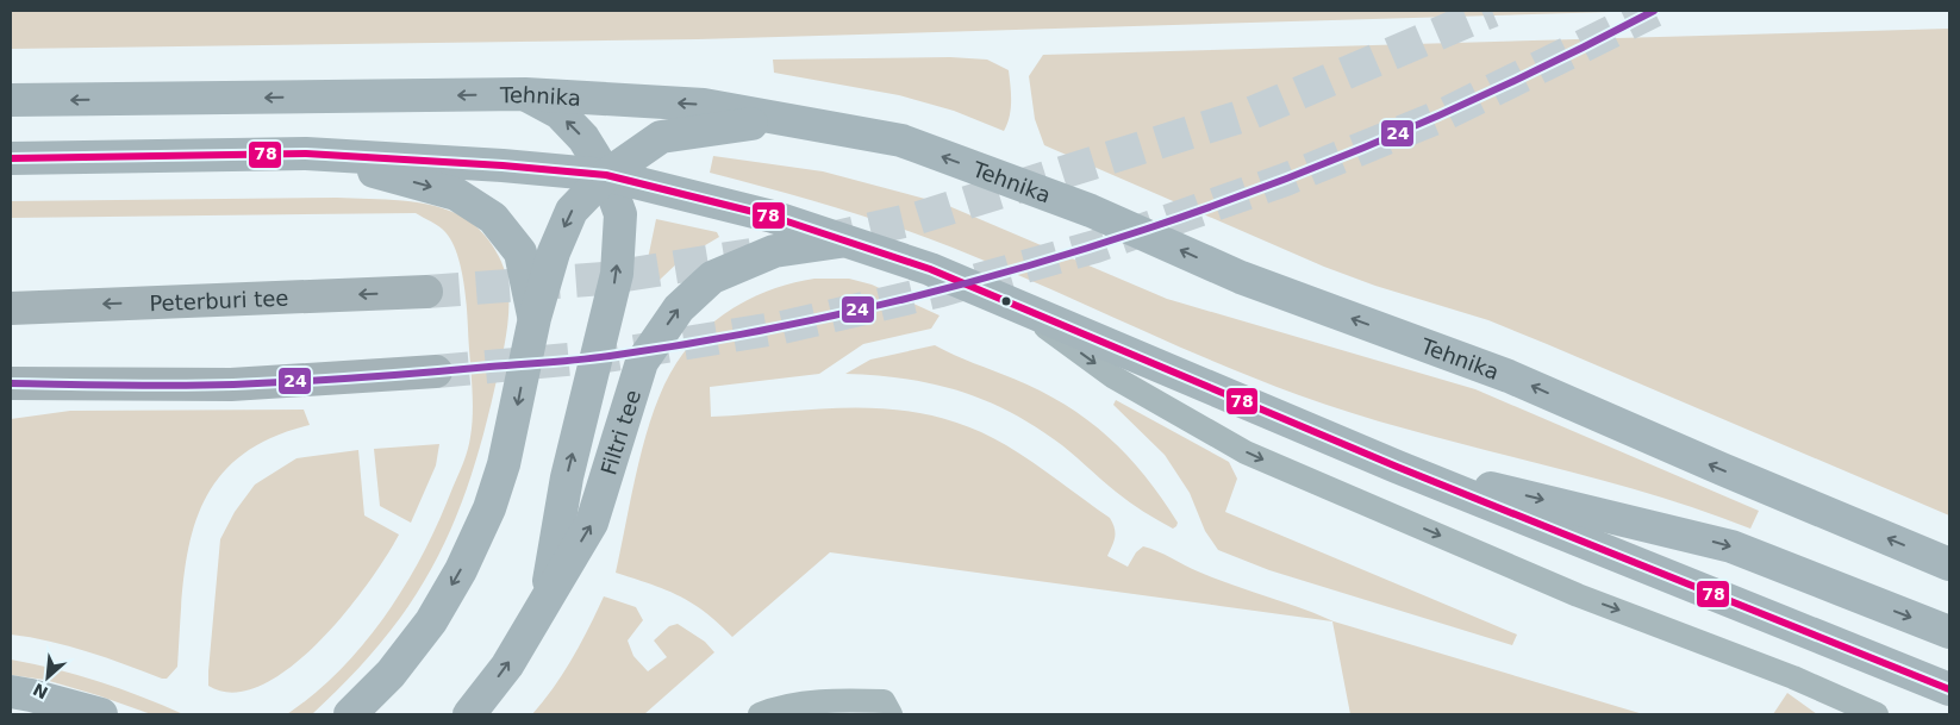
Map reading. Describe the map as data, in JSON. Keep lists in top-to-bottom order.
{
  "streets": {
    "highway": ["Peterburi tee"],
    "main road": ["Tehnika", "Filtri tee"]
  },
  "lines": ["transit line 24", "transit line 78"],
  "north": "bottom left"
}
